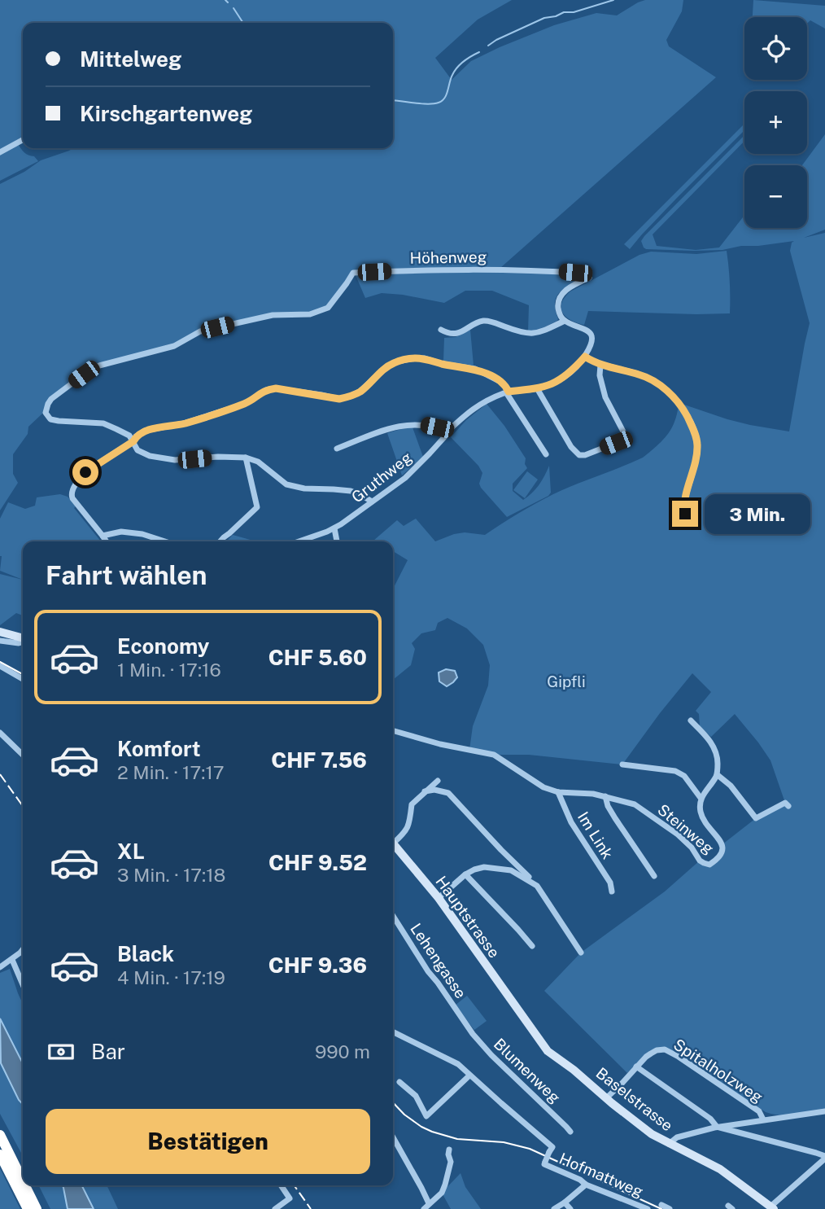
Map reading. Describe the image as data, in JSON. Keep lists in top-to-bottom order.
{
  "streets": {
    "main road": ["Hauptstrasse", "Baselstrasse"],
    "street": [
      "Höhenweg",
      "Gruthweg",
      "Steinweg",
      "Im Link",
      "Lehengasse",
      "Blumenweg",
      "Spitalholzweg",
      "Hofmattweg"
    ]
  },
  "crossings": [
    ["Steinweg", "Im Link"],
    ["Hauptstrasse", "Baselstrasse"],
    ["Lehengasse", "Blumenweg"],
    ["Spitalholzweg", "Baselstrasse"]
  ],
  "parks": ["Gipfli"],
  "page": {
    "map_buttons": ["+", "−"],
    "banner": ["Mittelweg", "Kirschgartenweg"],
    "bubble": "3 Min.",
    "heading": "Fahrt wählen",
    "list": [
      {
        "name": "Economy",
        "note": "1 Min. · 17:16",
        "value": "CHF 5.60"
      },
      {
        "name": "Komfort",
        "note": "2 Min. · 17:17",
        "value": "CHF 7.56"
      },
      {
        "name": "XL",
        "note": "3 Min. · 17:18",
        "value": "CHF 9.52"
      },
      {
        "name": "Black",
        "note": "4 Min. · 17:19",
        "value": "CHF 9.36"
      }
    ],
    "pay": ["Bar", "990 m"],
    "buttons": "Bestätigen"
  }
}
